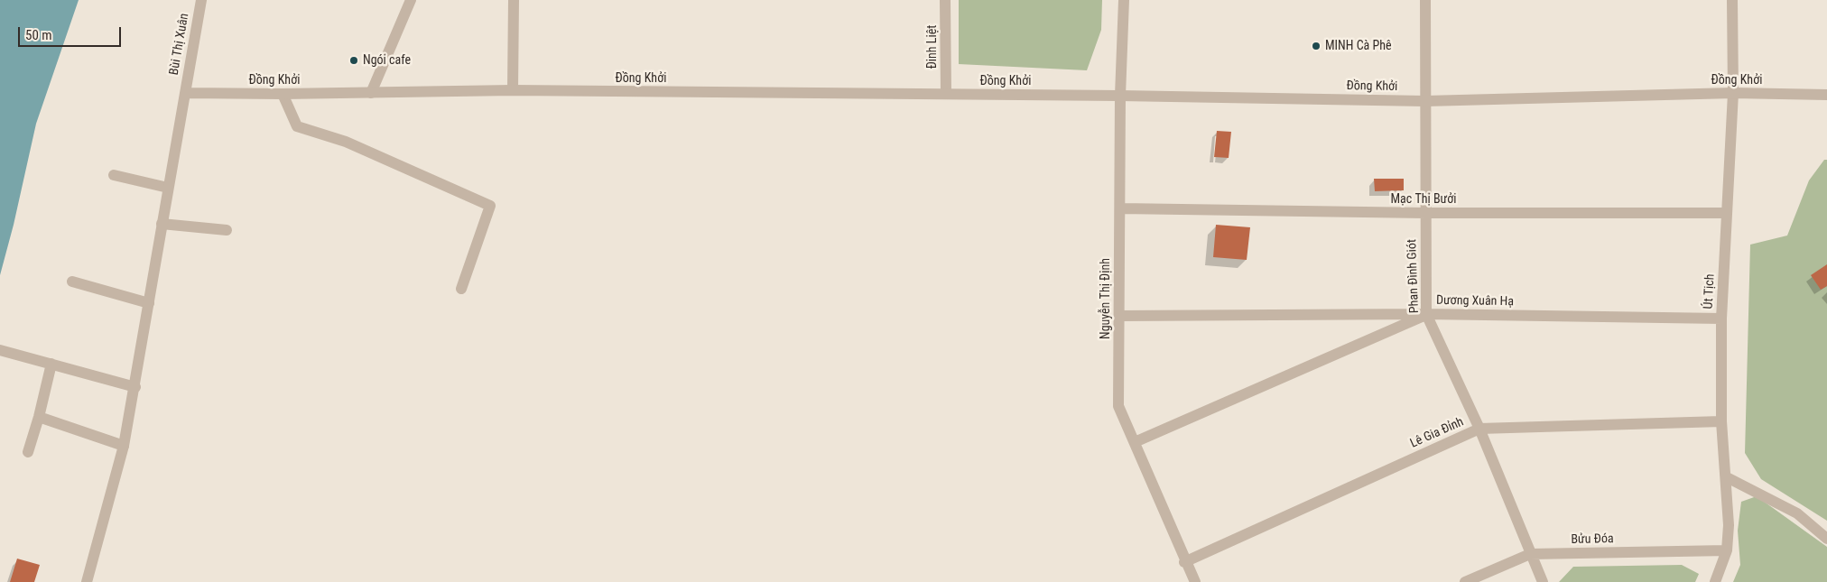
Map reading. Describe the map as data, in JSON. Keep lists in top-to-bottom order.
{
  "streets": {
    "street": [
      "Bùi Thị Xuân",
      "Đinh Liệt",
      "Đồng Khởi",
      "Mạc Thị Bưởi",
      "Phan Đình Giót",
      "Út Tịch",
      "Nguyễn Thị Định",
      "Dương Xuân Hạ",
      "Lê Gia Đỉnh",
      "Bửu Đóa"
    ]
  },
  "crossings": [
    ["Bùi Thị Xuân", "Đồng Khởi"],
    ["Đinh Liệt", "Đồng Khởi"],
    ["Đồng Khởi", "Phan Đình Giót"],
    ["Đồng Khởi", "Út Tịch"],
    ["Đồng Khởi", "Nguyễn Thị Định"],
    ["Mạc Thị Bưởi", "Phan Đình Giót"],
    ["Mạc Thị Bưởi", "Út Tịch"],
    ["Mạc Thị Bưởi", "Nguyễn Thị Định"],
    ["Phan Đình Giót", "Dương Xuân Hạ"],
    ["Phan Đình Giót", "Lê Gia Đỉnh"],
    ["Phan Đình Giót", "Bửu Đóa"],
    ["Út Tịch", "Dương Xuân Hạ"],
    ["Út Tịch", "Lê Gia Đỉnh"],
    ["Út Tịch", "Bửu Đóa"],
    ["Nguyễn Thị Định", "Dương Xuân Hạ"],
    ["Nguyễn Thị Định", "Lê Gia Đỉnh"]
  ],
  "places": ["MINH Cà Phê", "Ngói cafe"],
  "scale_bar": "50 m"
}
